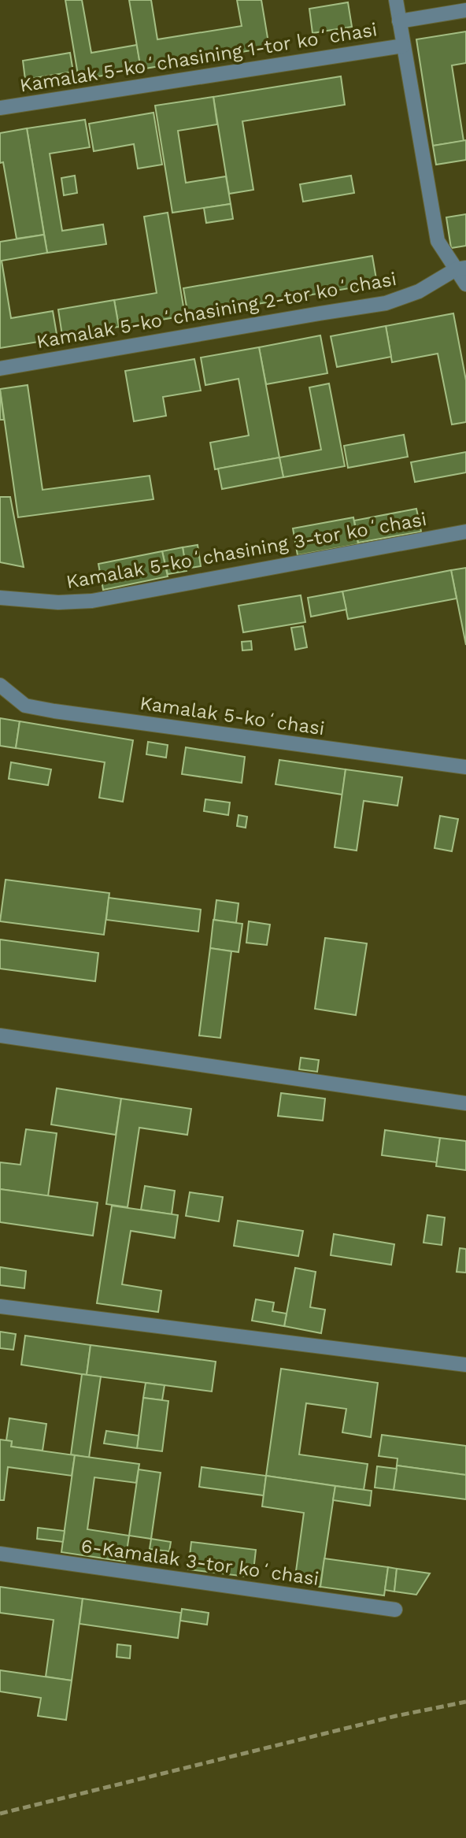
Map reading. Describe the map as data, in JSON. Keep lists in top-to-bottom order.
{
  "streets": {
    "street": [
      "Kamalak 5-koʻchasining 1-tor koʻchasi",
      "Kamalak 5-koʻchasining 2-tor koʻchasi",
      "Kamalak 5-koʻchasining 3-tor koʻchasi",
      "Kamalak 5-koʻchasi",
      "6-Kamalak 3-tor koʻchasi"
    ]
  }
}
